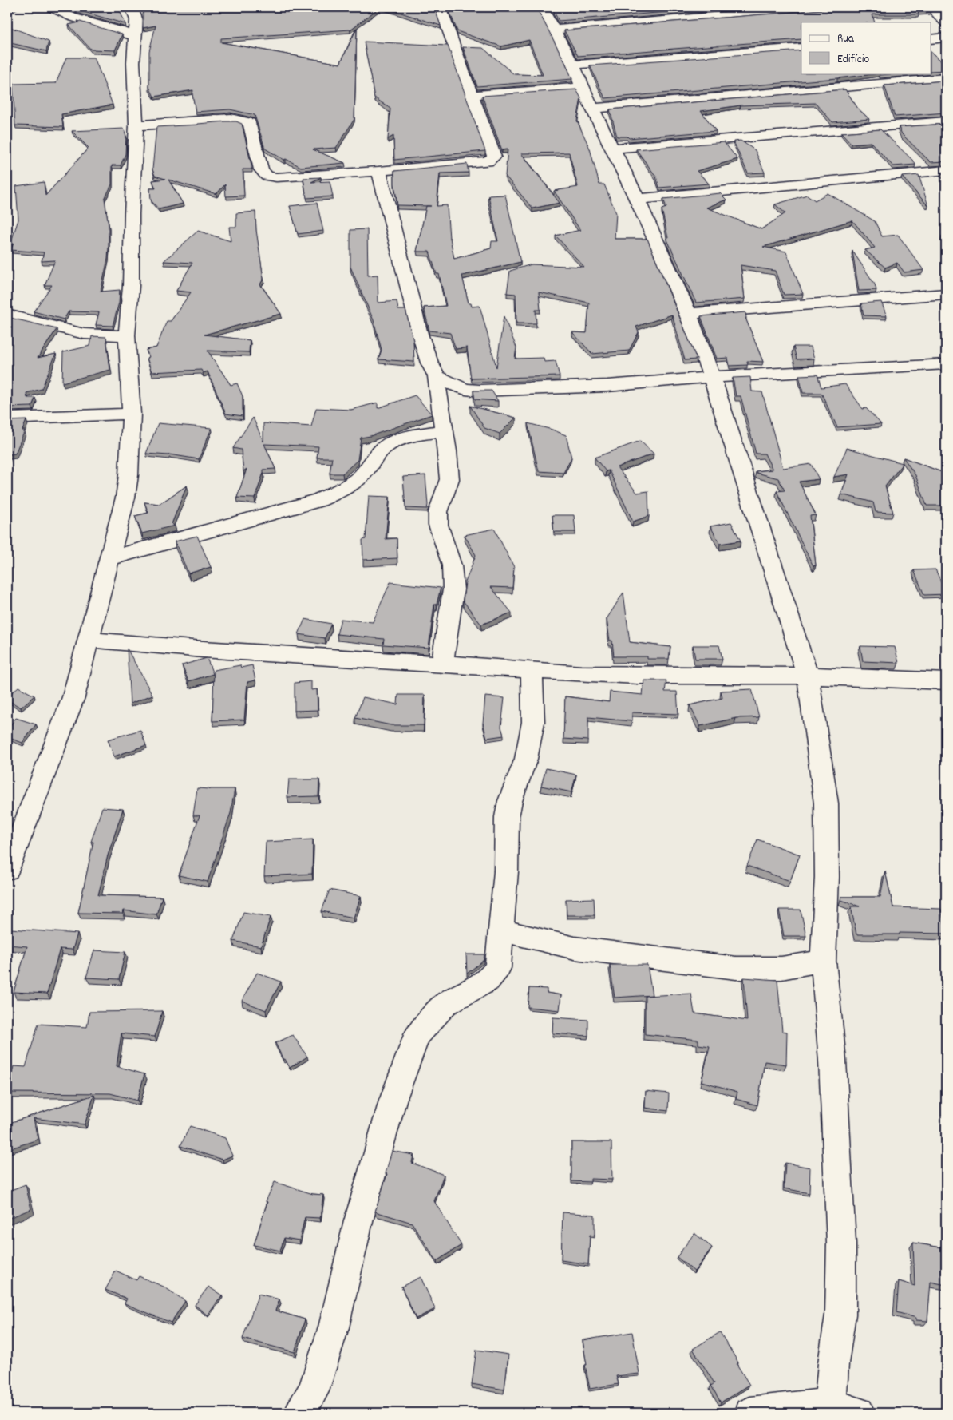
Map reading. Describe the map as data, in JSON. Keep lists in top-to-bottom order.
{
  "legend": ["Rua", "Edifício"]
}
